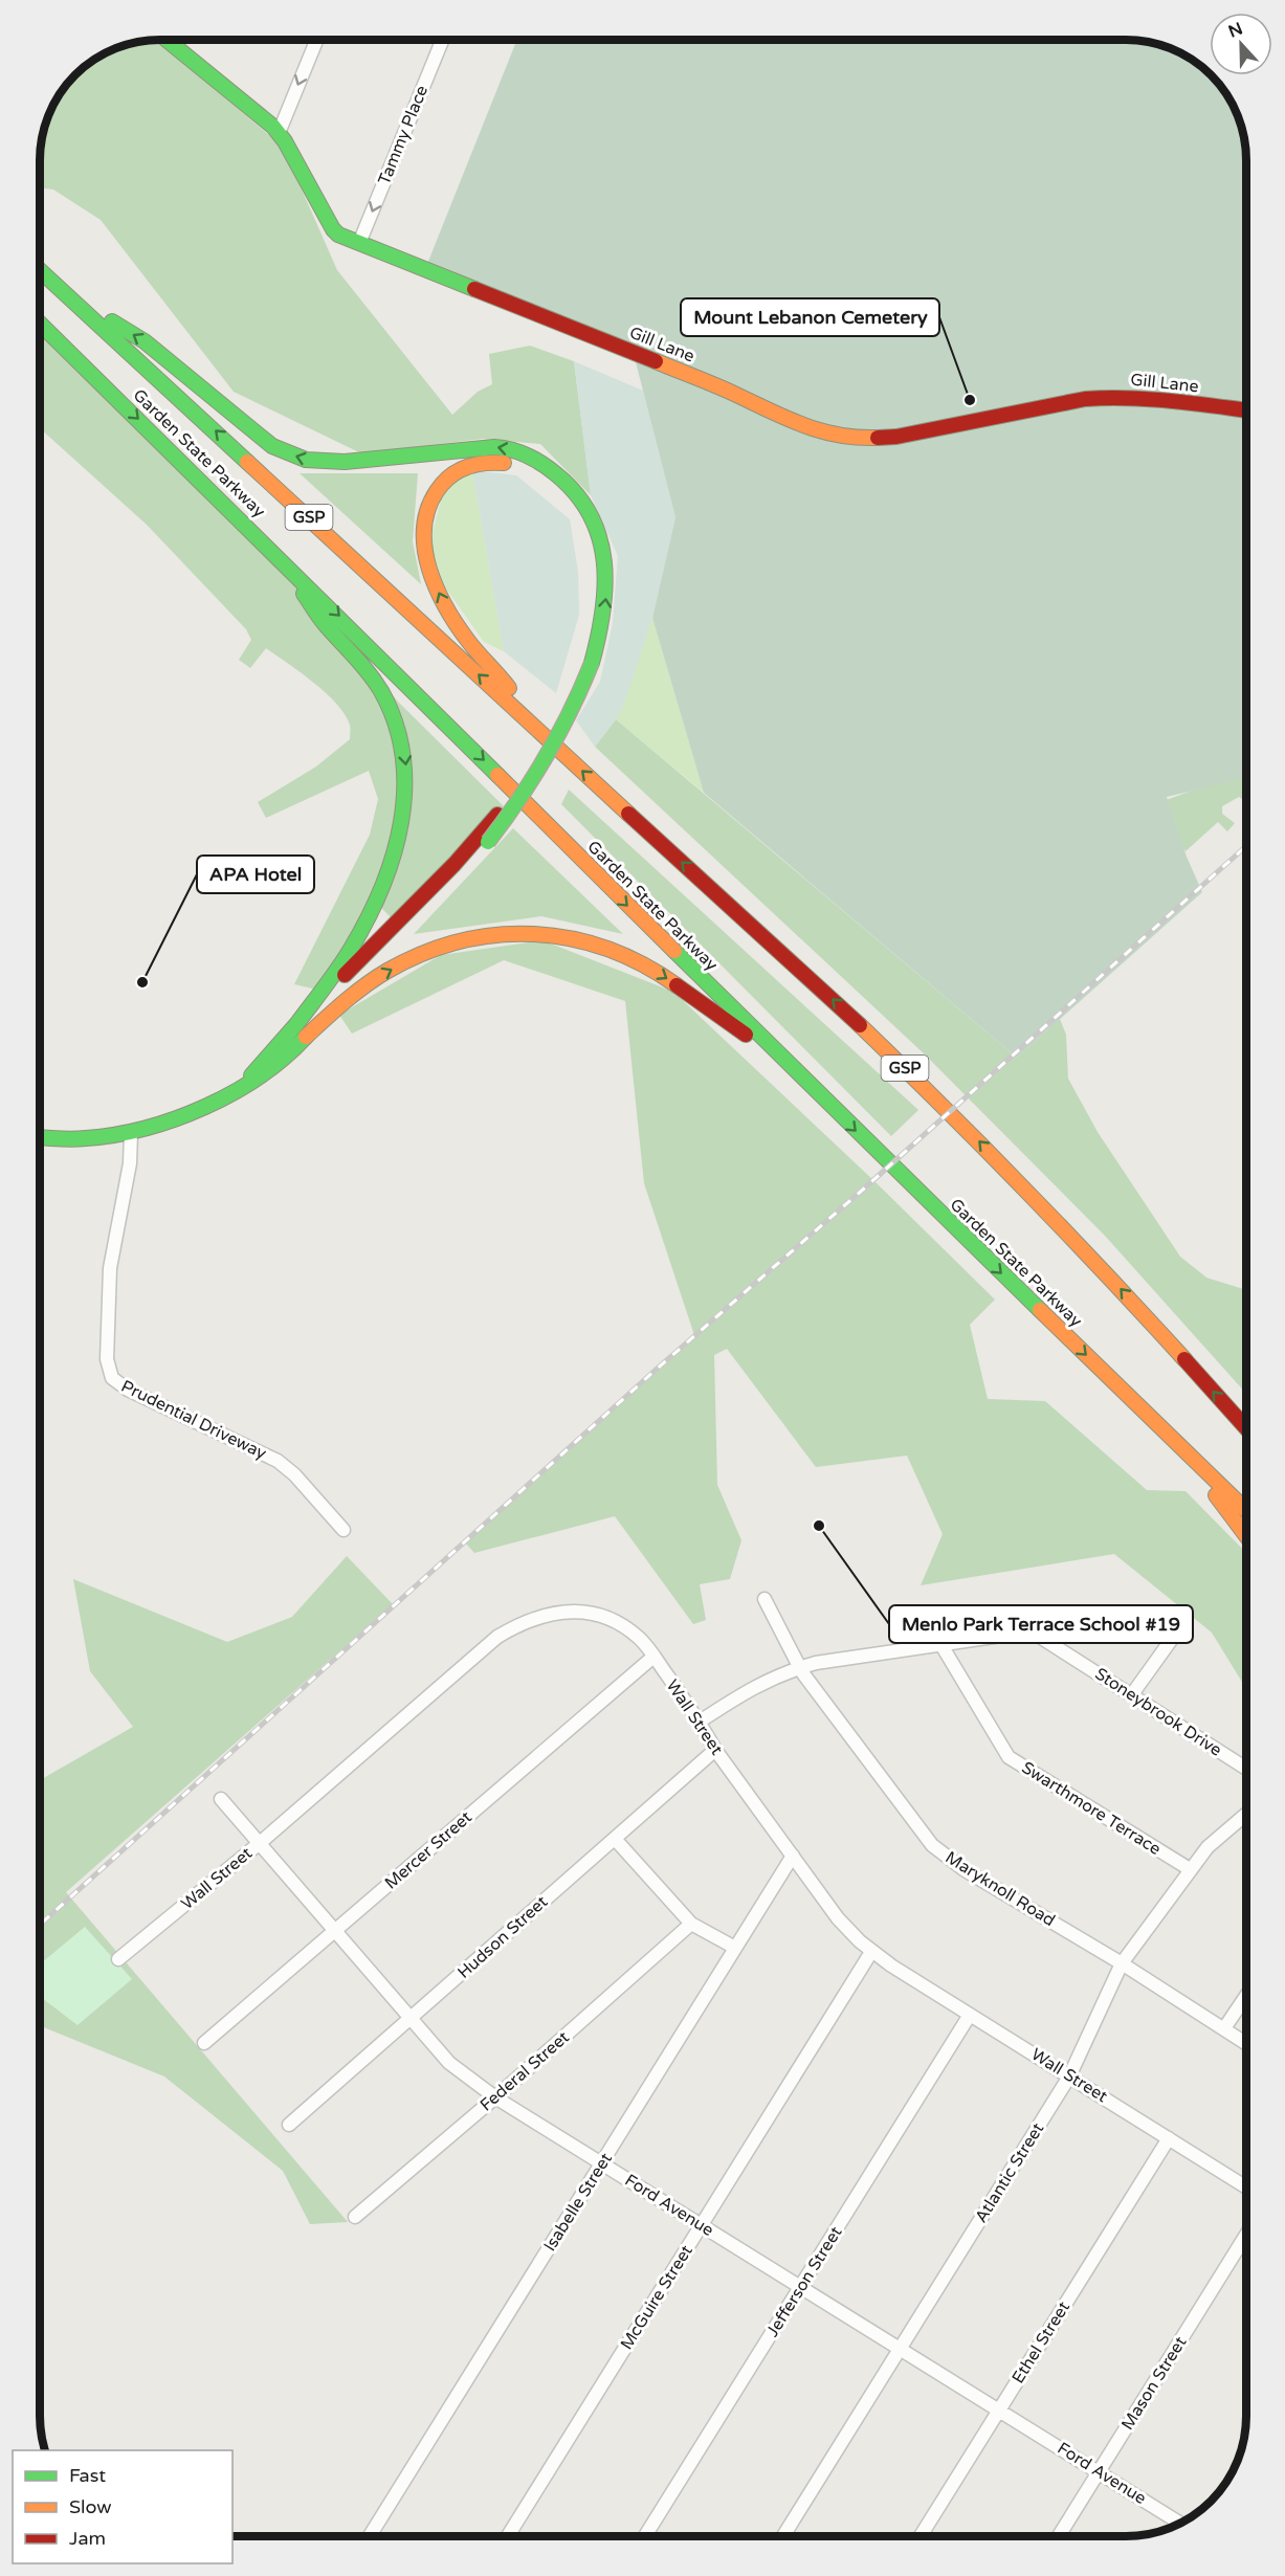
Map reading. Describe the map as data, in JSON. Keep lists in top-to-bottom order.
{
  "streets": {
    "main road": ["Gill Lane", "Garden State Parkway", "GSP"],
    "street": [
      "Tammy Place",
      "Prudential Driveway",
      "Stoneybrook Drive",
      "Wall Street",
      "Swarthmore Terrace",
      "Mercer Street",
      "Maryknoll Road",
      "Hudson Street",
      "Federal Street",
      "Atlantic Street",
      "Isabelle Street",
      "Ford Avenue",
      "Jefferson Street",
      "McGuire Street",
      "Ethel Street",
      "Mason Street"
    ]
  },
  "crossings": [
    ["Tammy Place", "Gill Lane"],
    ["Wall Street", "Mercer Street"],
    ["Wall Street", "Hudson Street"],
    ["Wall Street", "Atlantic Street"],
    ["Wall Street", "Isabelle Street"],
    ["Wall Street", "Ford Avenue"],
    ["Wall Street", "Jefferson Street"],
    ["Wall Street", "McGuire Street"],
    ["Wall Street", "Ethel Street"],
    ["Swarthmore Terrace", "Atlantic Street"],
    ["Mercer Street", "Ford Avenue"],
    ["Maryknoll Road", "Atlantic Street"],
    ["Hudson Street", "Ford Avenue"],
    ["Federal Street", "Ford Avenue"],
    ["Atlantic Street", "Ford Avenue"],
    ["Isabelle Street", "Ford Avenue"],
    ["Ford Avenue", "Jefferson Street"],
    ["Ford Avenue", "McGuire Street"],
    ["Ford Avenue", "Ethel Street"],
    ["Ford Avenue", "Mason Street"]
  ],
  "one_way": ["Tammy Place"],
  "places": ["Mount Lebanon Cemetery", "APA Hotel", "Menlo Park Terrace School #19"],
  "legend": ["Fast", "Slow", "Jam"],
  "north": "top"
}
